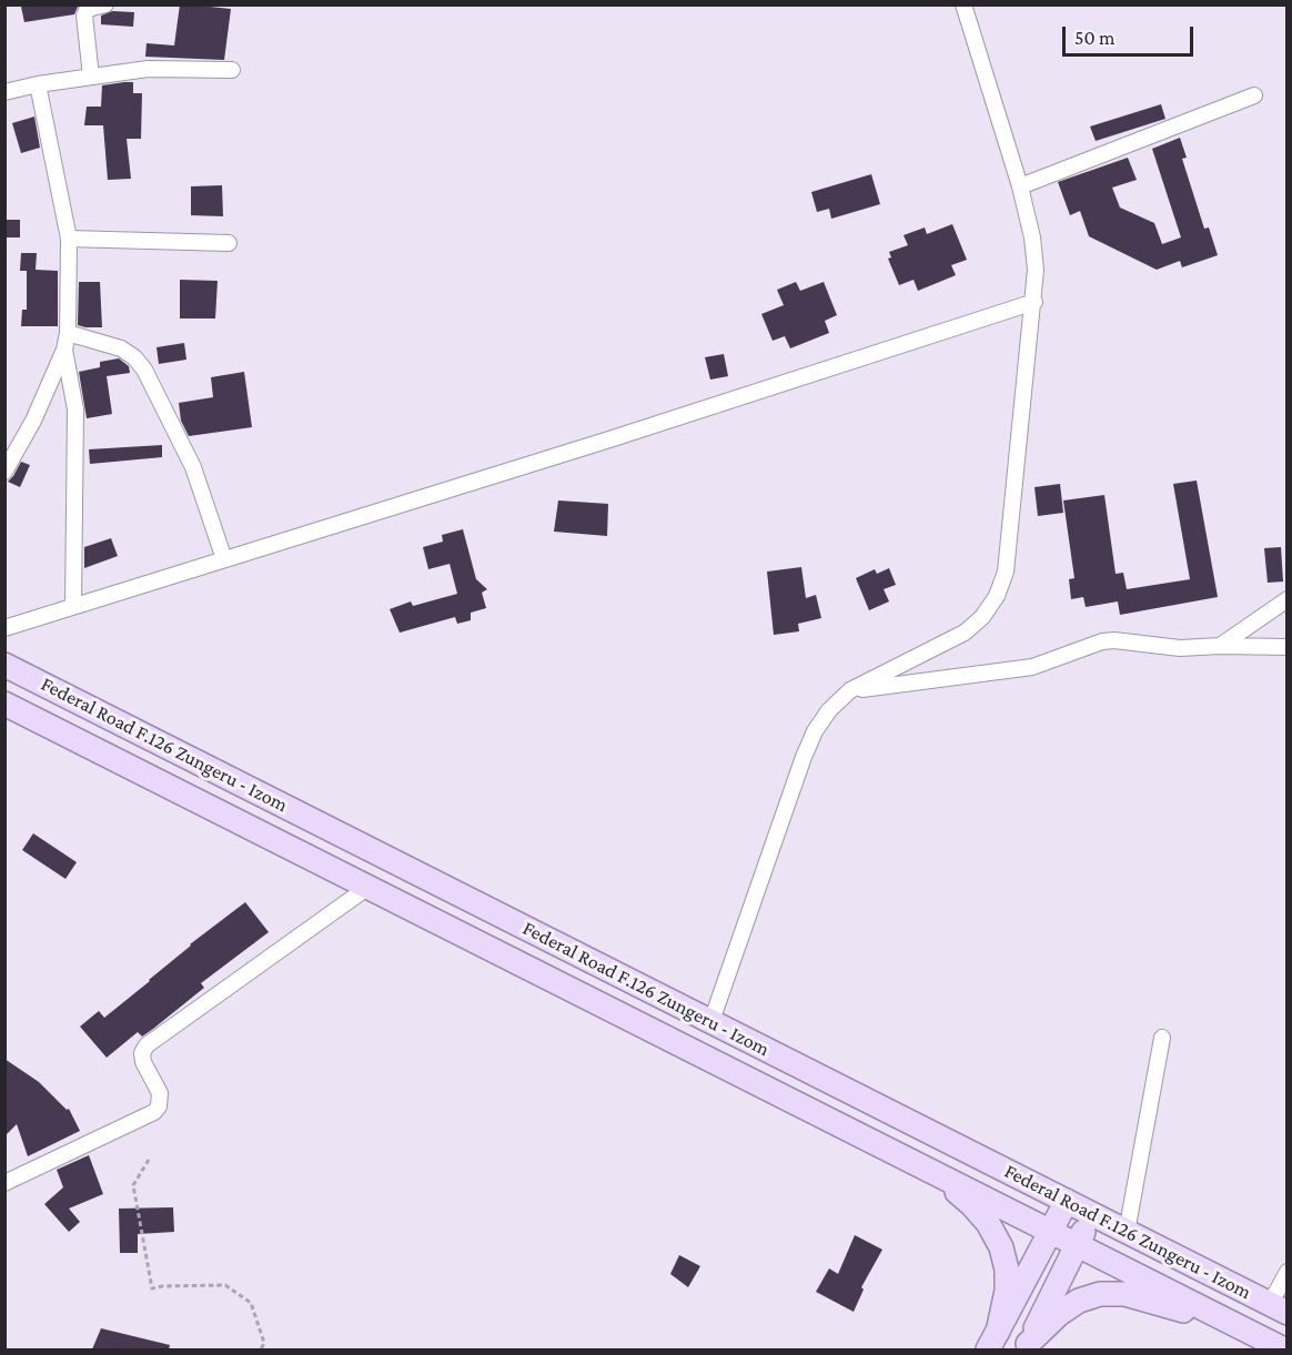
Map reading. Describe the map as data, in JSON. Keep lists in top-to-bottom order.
{
  "streets": {
    "main road": ["Federal Road F.126 Zungeru - Izom"]
  },
  "scale_bar": "50 m"
}
